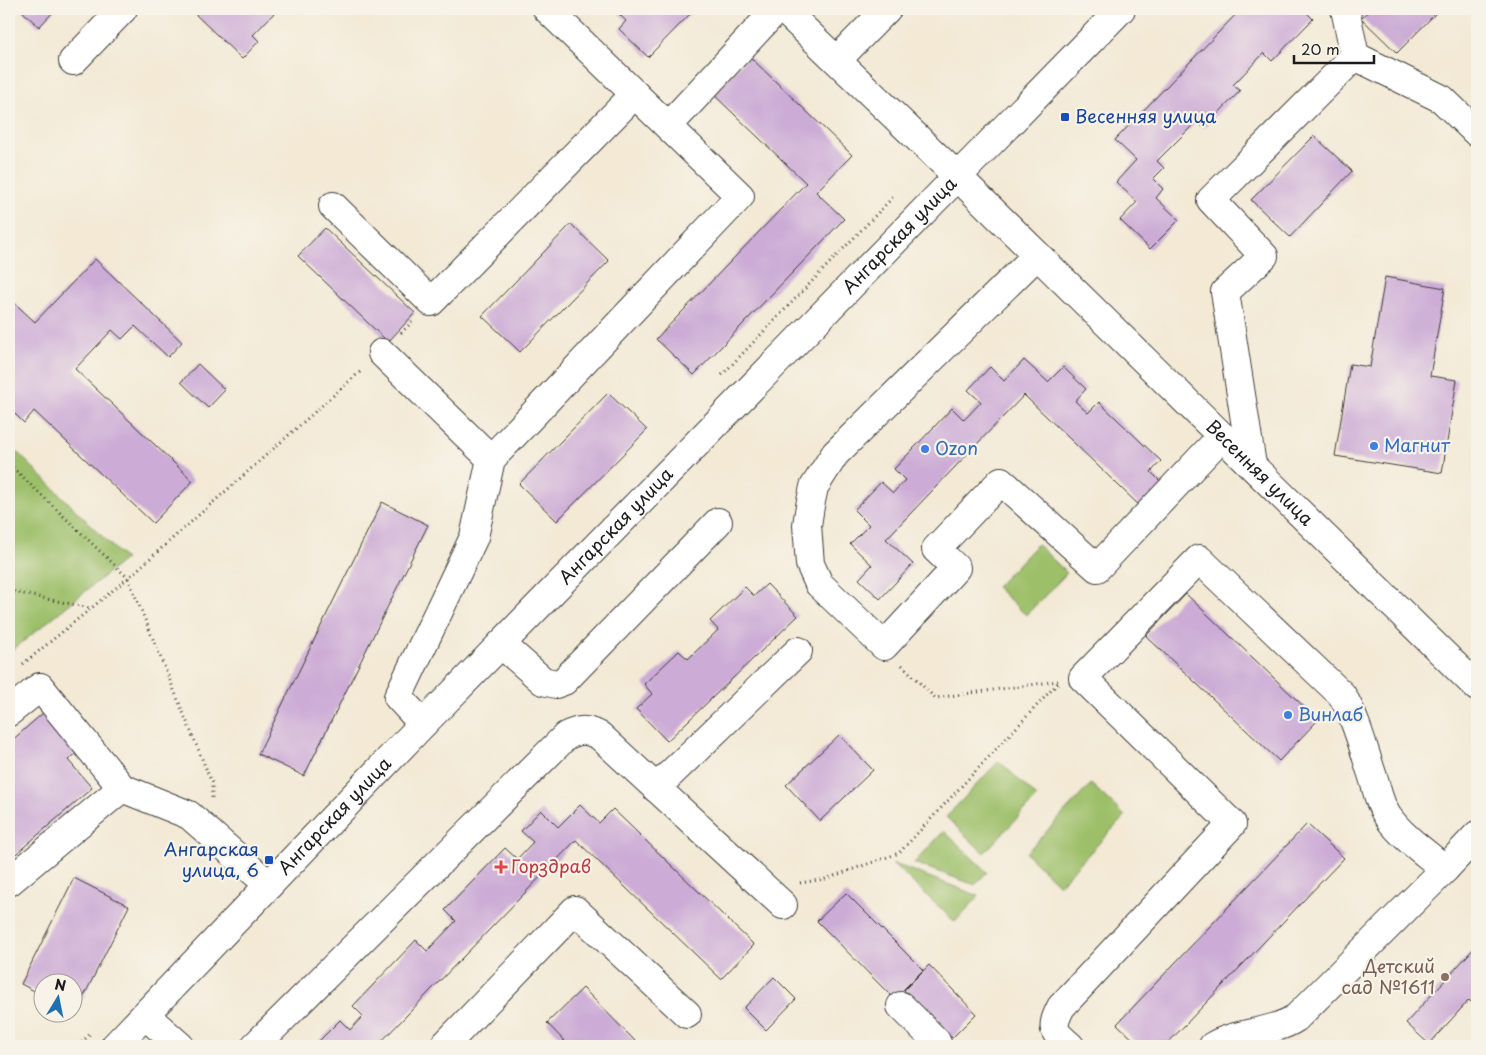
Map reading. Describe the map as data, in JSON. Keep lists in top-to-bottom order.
{
  "streets": {
    "street": ["Ангарская улица", "Весенняя улица"]
  },
  "crossings": [
    ["Ангарская улица", "Весенняя улица"]
  ],
  "places": {
    "transit": ["Весенняя улица", "Ангарская улица, 6"],
    "other": [
      "Магнит",
      "Ozon",
      "Винлаб",
      "Детский сад №1611"
    ],
    "health": ["Горздрав"]
  },
  "scale_bar": "20 m",
  "north": "top"
}
